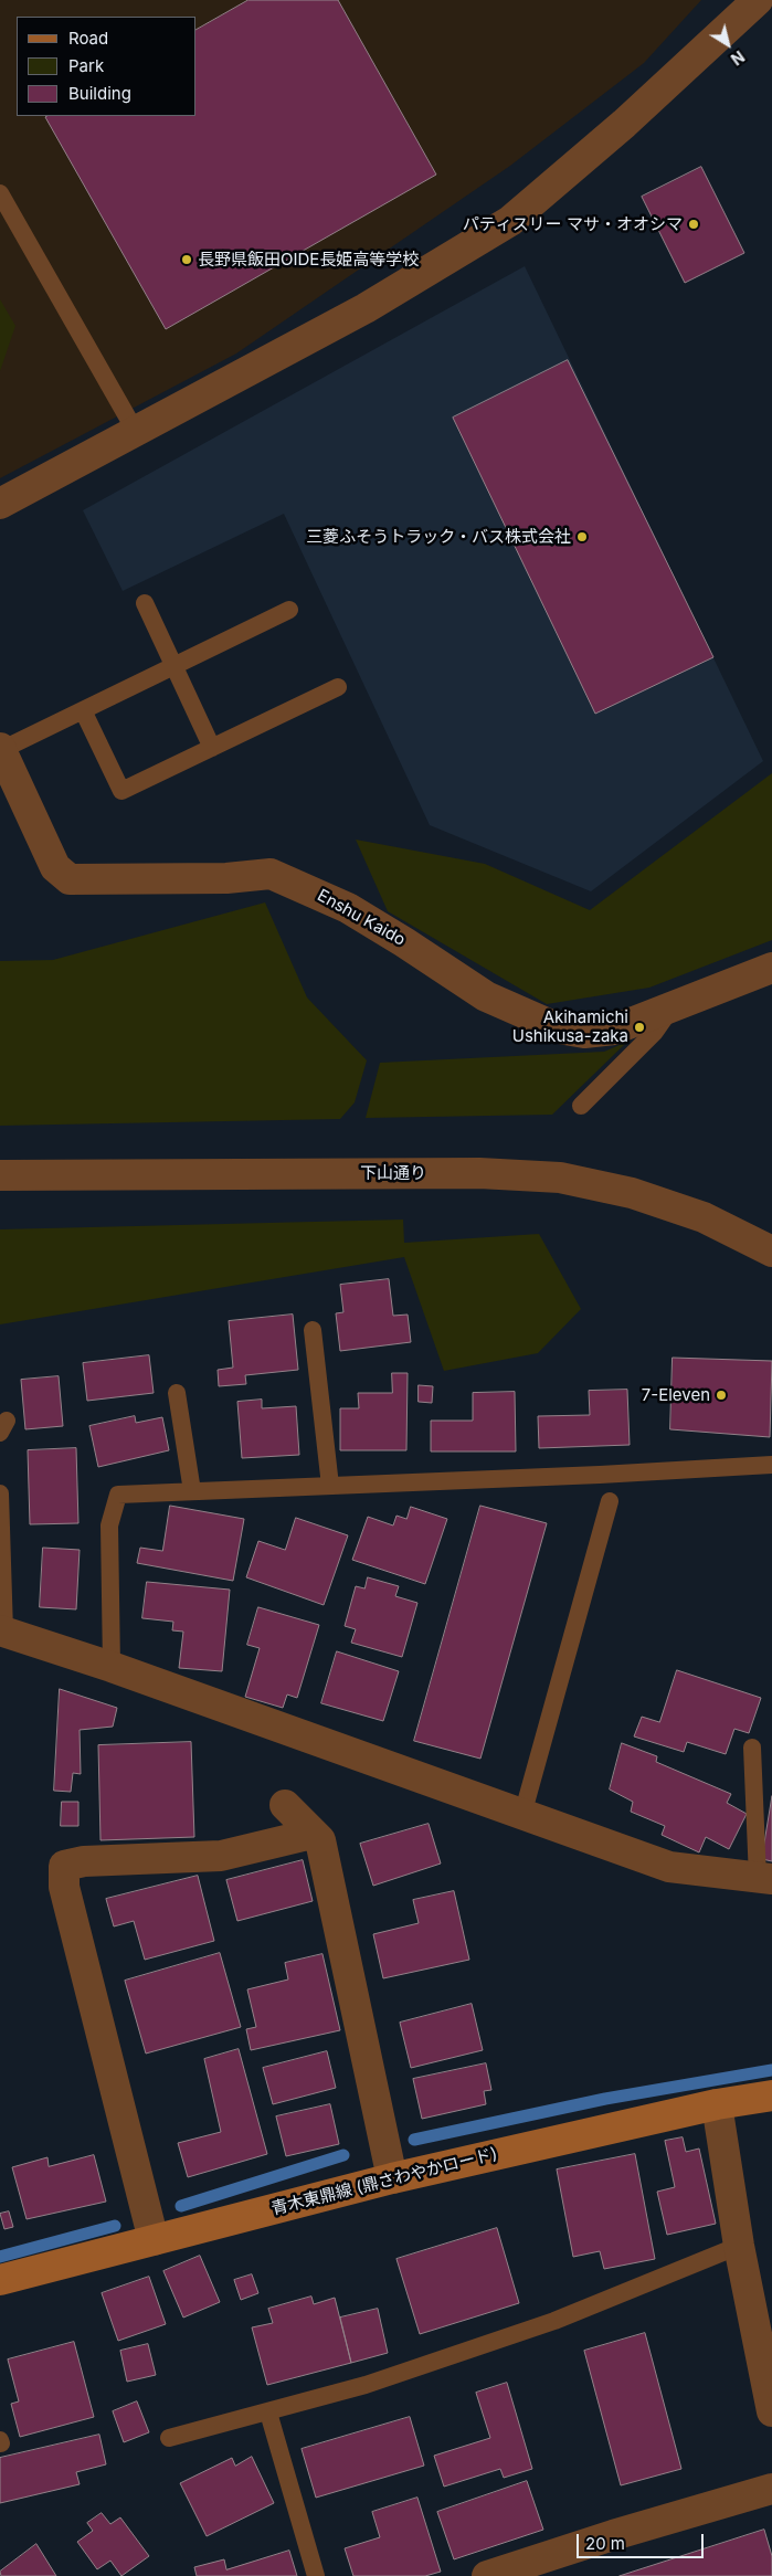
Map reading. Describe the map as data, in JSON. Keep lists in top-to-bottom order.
{
  "streets": {
    "main road": ["青木東鼎線 (鼎さわやかロード)"],
    "street": ["Enshu Kaido", "下山通り"]
  },
  "places": [
    "パティスリー マサ・オオシマ",
    "長野県飯田OIDE長姫高等学校",
    "三菱ふそうトラック・バス株式会社",
    "Akihamichi Ushikusa-zaka",
    "7-Eleven"
  ],
  "legend": ["Road", "Park", "Building"],
  "scale_bar": "20 m",
  "north": "bottom right"
}
